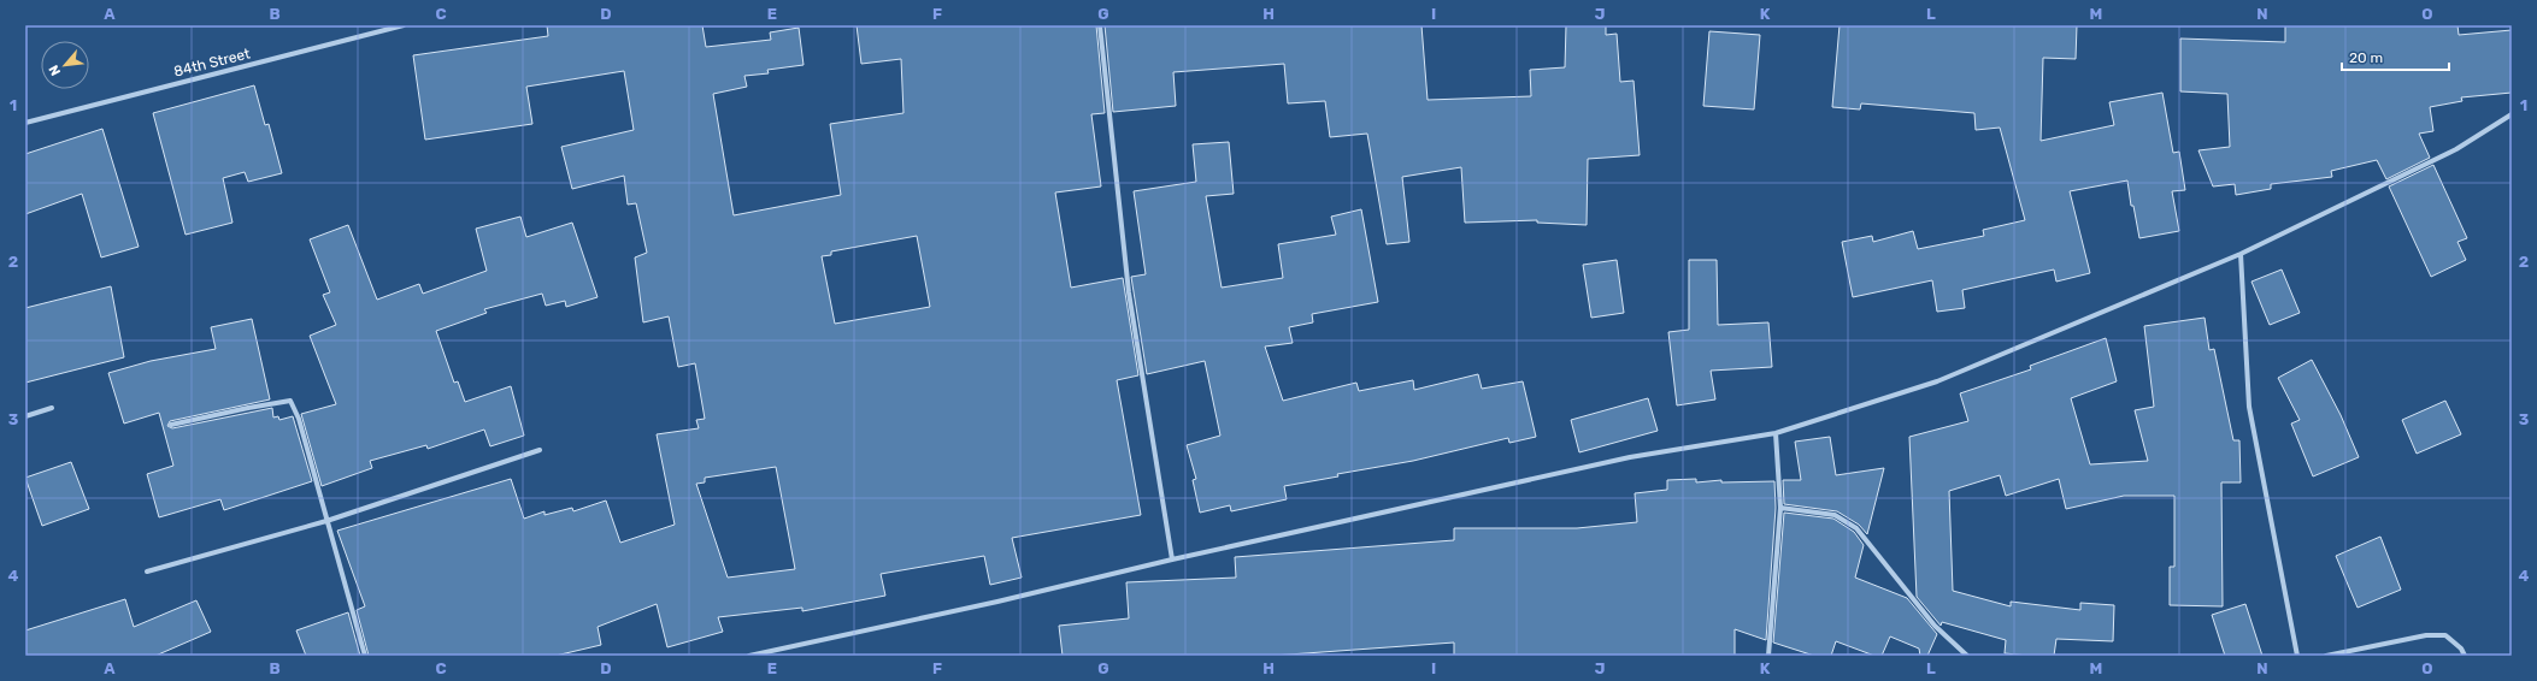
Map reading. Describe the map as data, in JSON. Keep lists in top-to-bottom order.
{
  "streets": {
    "street": ["84th Street"]
  },
  "scale_bar": "20 m",
  "north": "bottom left",
  "grid": {
    "columns": [
      "A",
      "B",
      "C",
      "D",
      "E",
      "F",
      "G",
      "H",
      "I",
      "J",
      "K",
      "L",
      "M",
      "N",
      "O"
    ],
    "rows": [
      "1",
      "2",
      "3",
      "4"
    ]
  }
}
